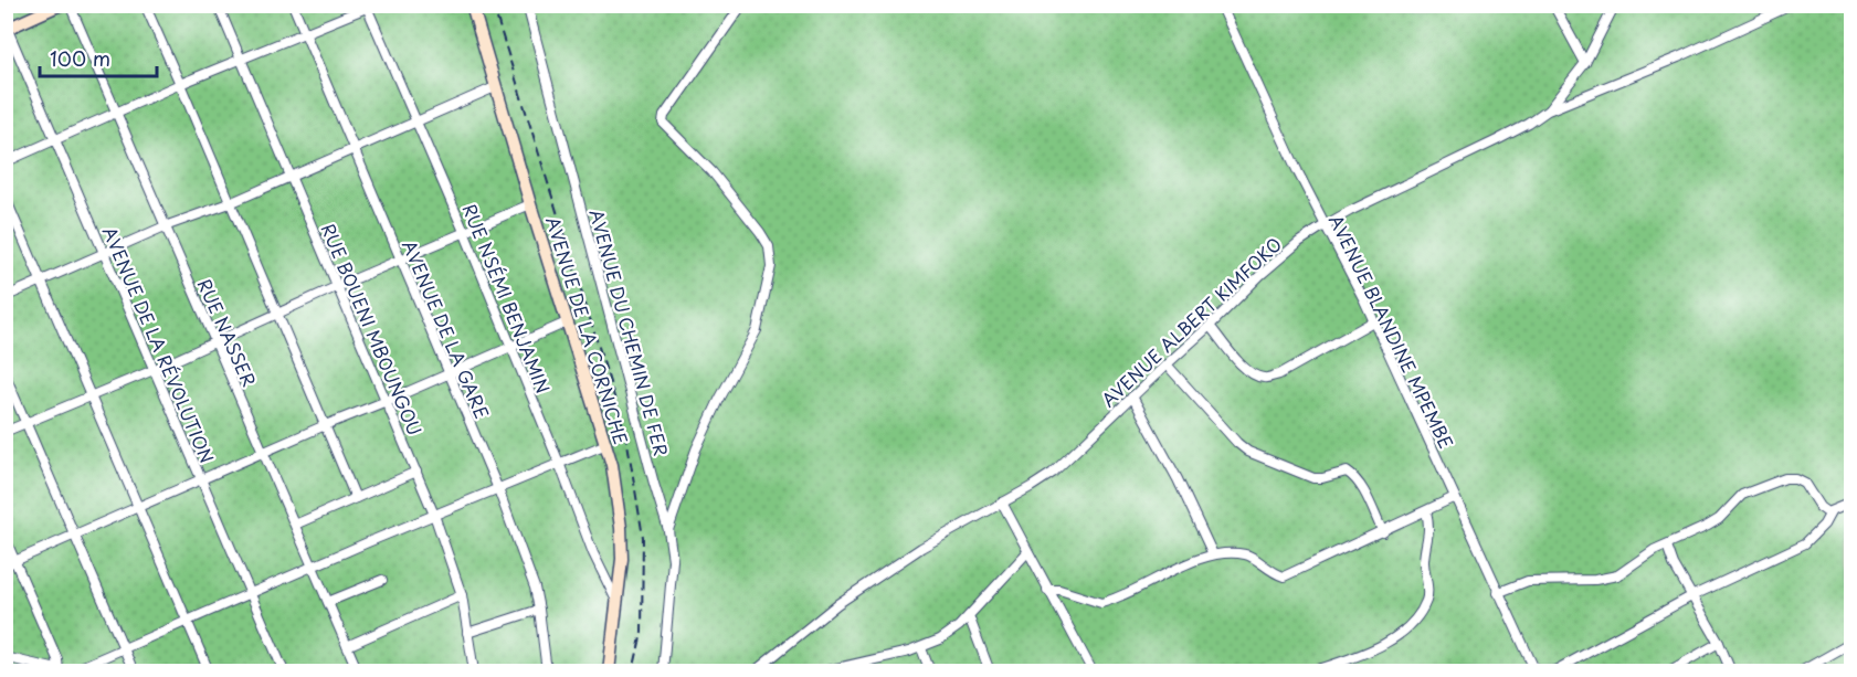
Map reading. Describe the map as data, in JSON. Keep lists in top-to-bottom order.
{
  "streets": {
    "street": [
      "RUE NSÉMI BENJAMIN",
      "AVENUE ALBERT KIMFOKO",
      "RUE BOUENI MBOUNGOU",
      "AVENUE DE LA GARE",
      "AVENUE DE LA CORNICHE",
      "AVENUE BLANDINE MPEMBE",
      "RUE NASSER",
      "AVENUE DU CHEMIN DE FER",
      "AVENUE DE LA RÉVOLUTION"
    ]
  },
  "crossings": [
    ["RUE NSÉMI BENJAMIN", "AVENUE DE LA CORNICHE"],
    ["AVENUE ALBERT KIMFOKO", "AVENUE BLANDINE MPEMBE"]
  ],
  "scale_bar": "100 m"
}
